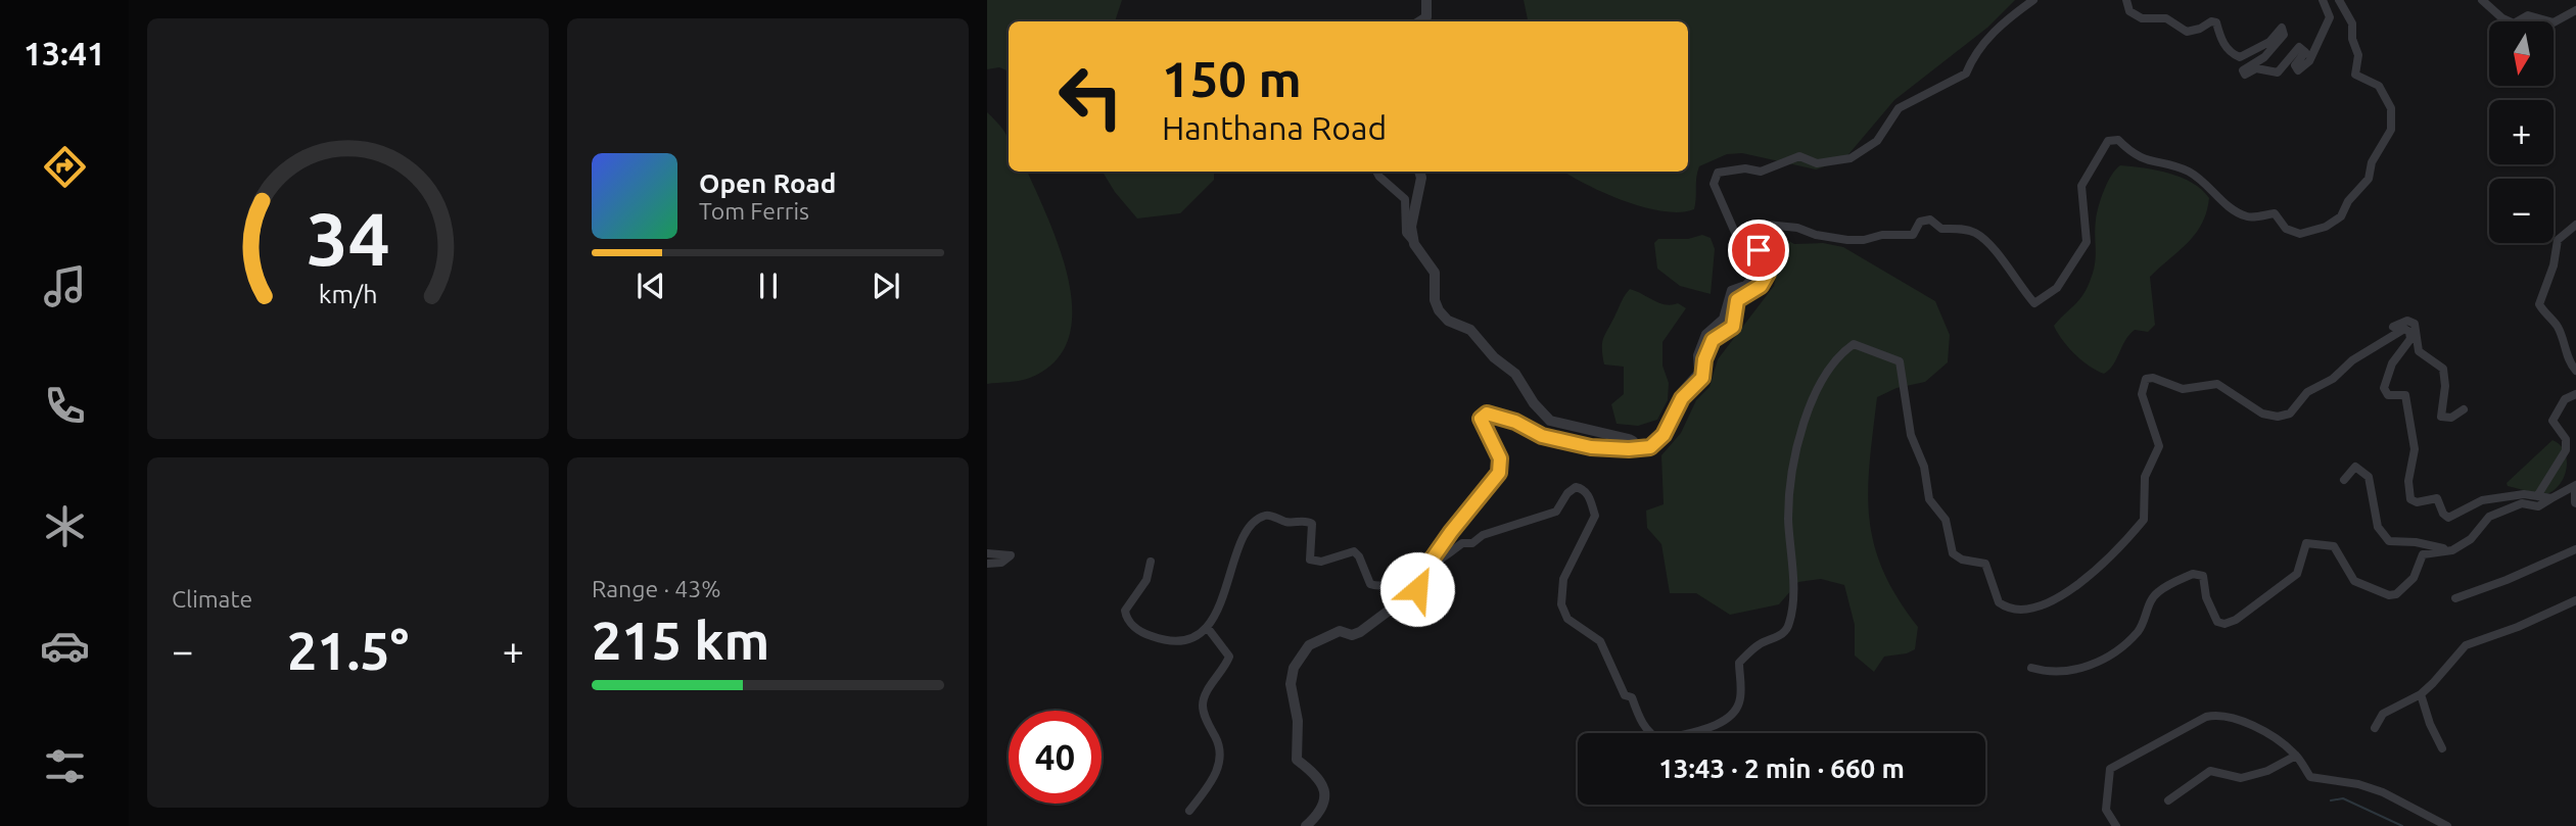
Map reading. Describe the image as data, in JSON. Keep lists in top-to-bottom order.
{
  "north": "bottom",
  "page": {
    "tabs": "13:41",
    "map_buttons": ["+", "−"],
    "turn": ["150 m", "Hanthana Road"],
    "song": ["Open Road", "Tom Ferris"],
    "tile": [
      "Climate",
      ["Range · 43%", "215 km"]
    ],
    "heat": ["−", "21.5°", "+"],
    "limit": "40",
    "trip": "13:43 · 2 min · 660 m",
    "gauge": ["34", "km/h"]
  }
}
